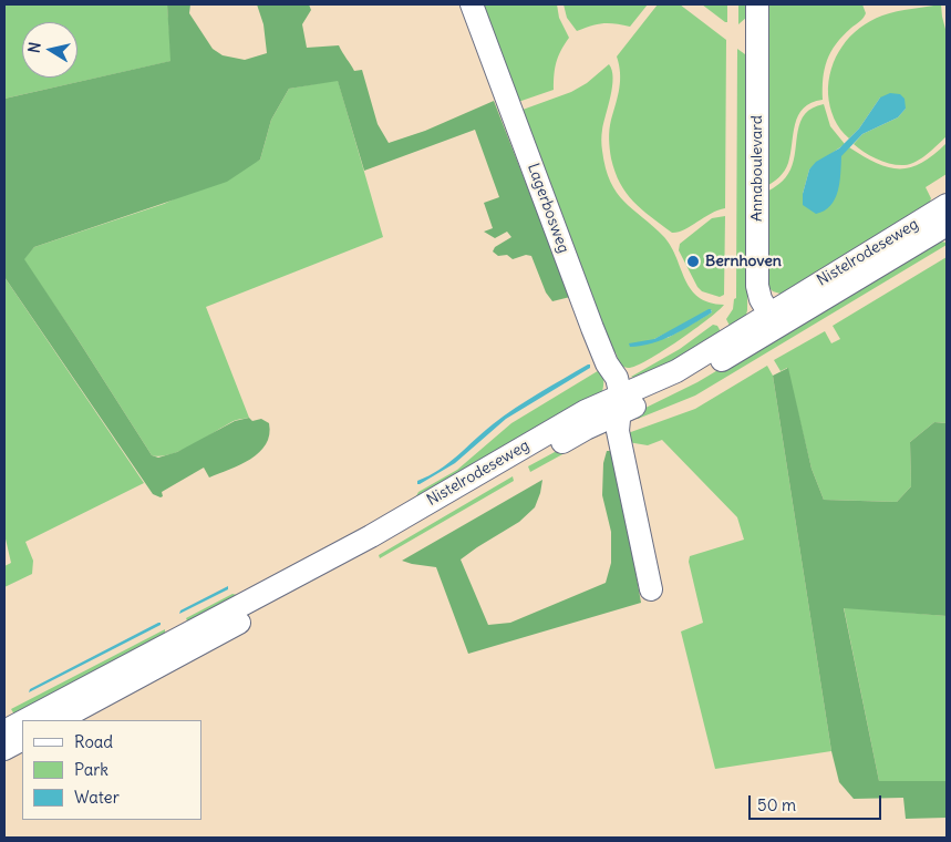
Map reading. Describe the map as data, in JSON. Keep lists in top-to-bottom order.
{
  "streets": {
    "street": ["Annaboulevard", "Lagerbosweg", "Nistelrodeseweg"]
  },
  "crossings": [
    ["Annaboulevard", "Nistelrodeseweg"],
    ["Lagerbosweg", "Nistelrodeseweg"]
  ],
  "places": ["Bernhoven"],
  "legend": ["Road", "Park", "Water"],
  "scale_bar": "50 m",
  "north": "left"
}
